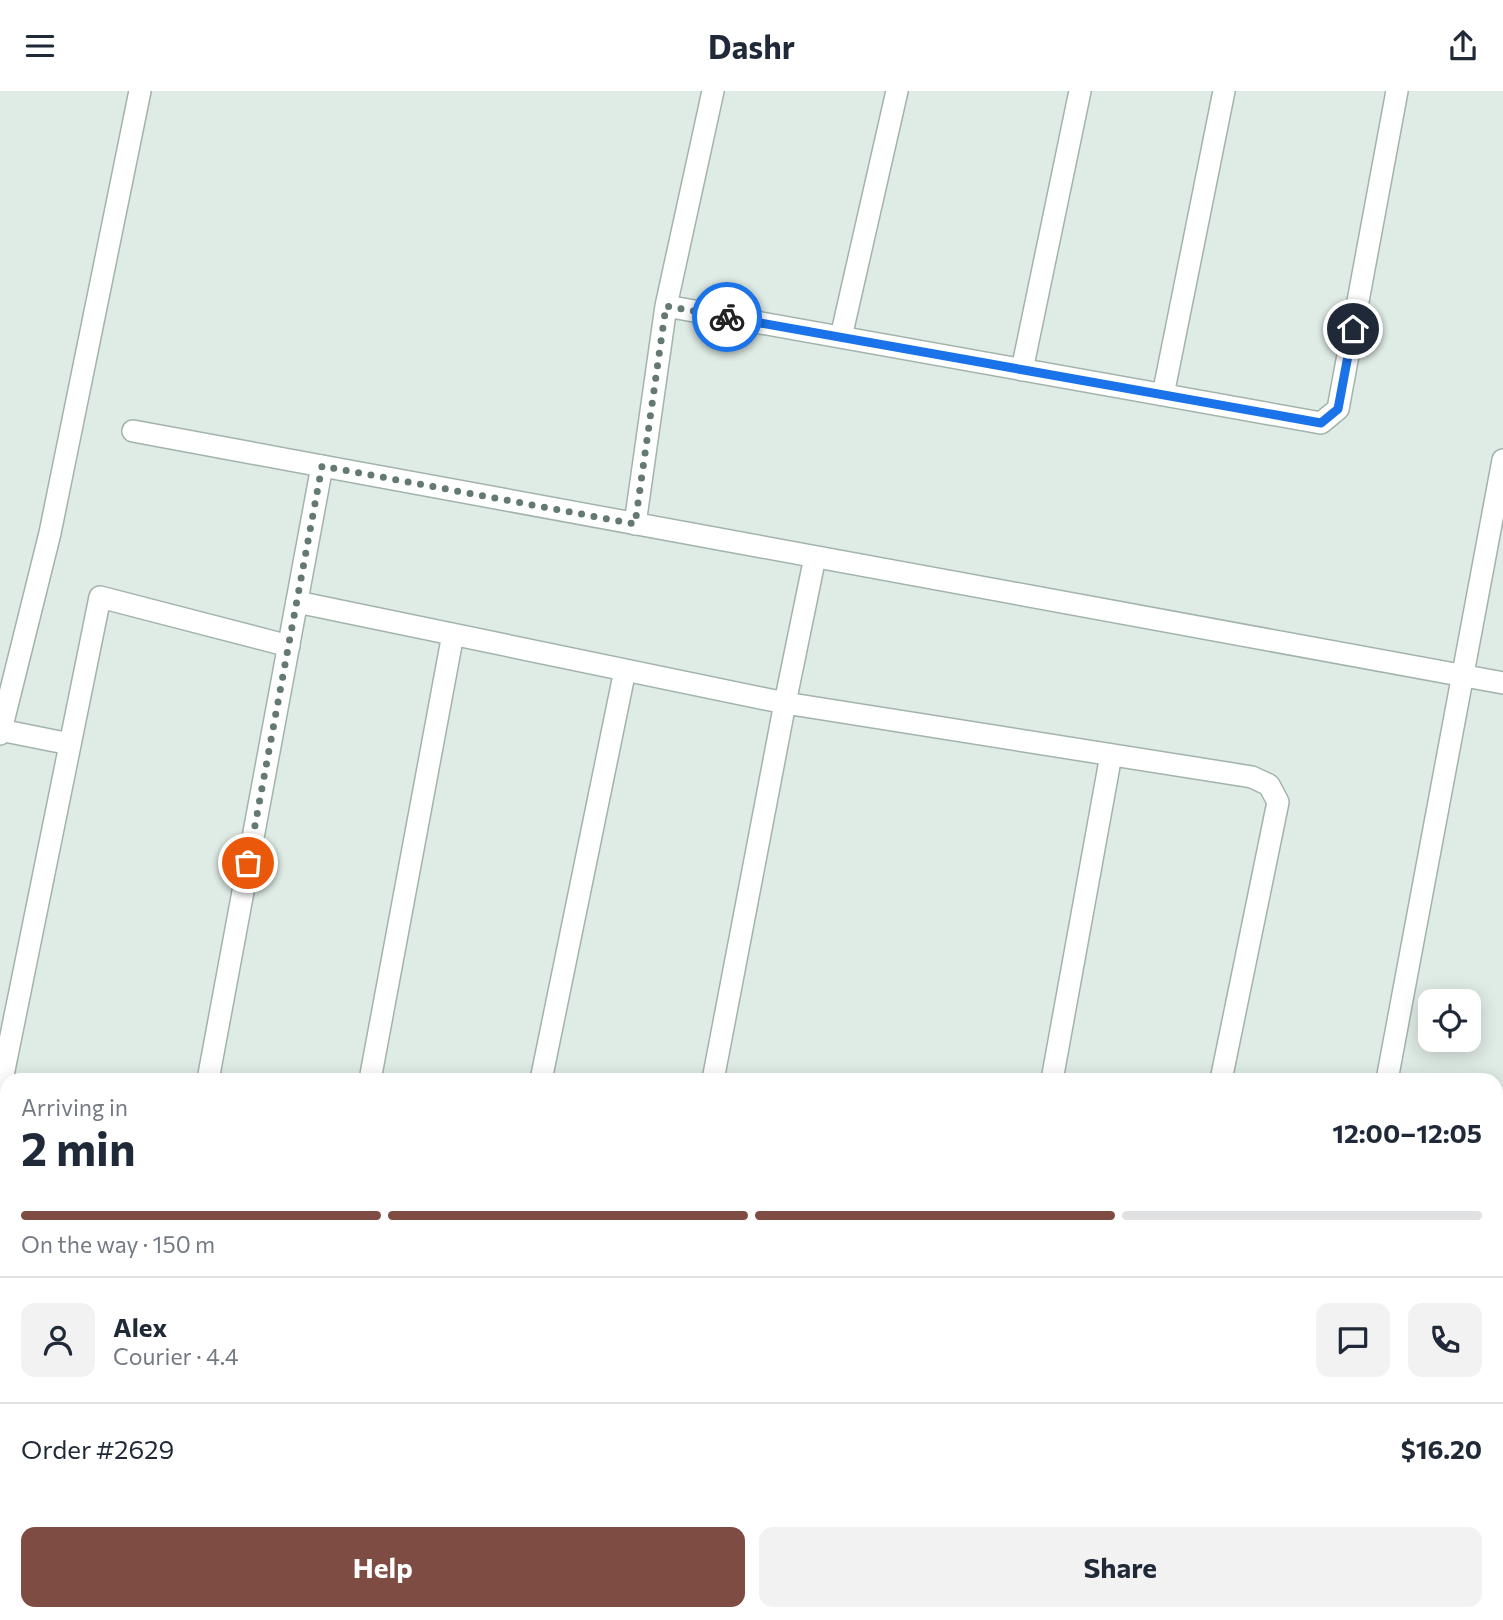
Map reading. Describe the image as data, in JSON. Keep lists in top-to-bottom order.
{
  "page": {
    "header": "Dashr",
    "heading": ["2 min", "Arriving in", "12:00–12:05"],
    "panel": [
      "Alex",
      "Courier · 4.4",
      "Order #2629",
      "$16.20"
    ],
    "bar": "On the way · 150 m",
    "buttons": ["Help", "Share"]
  }
}
